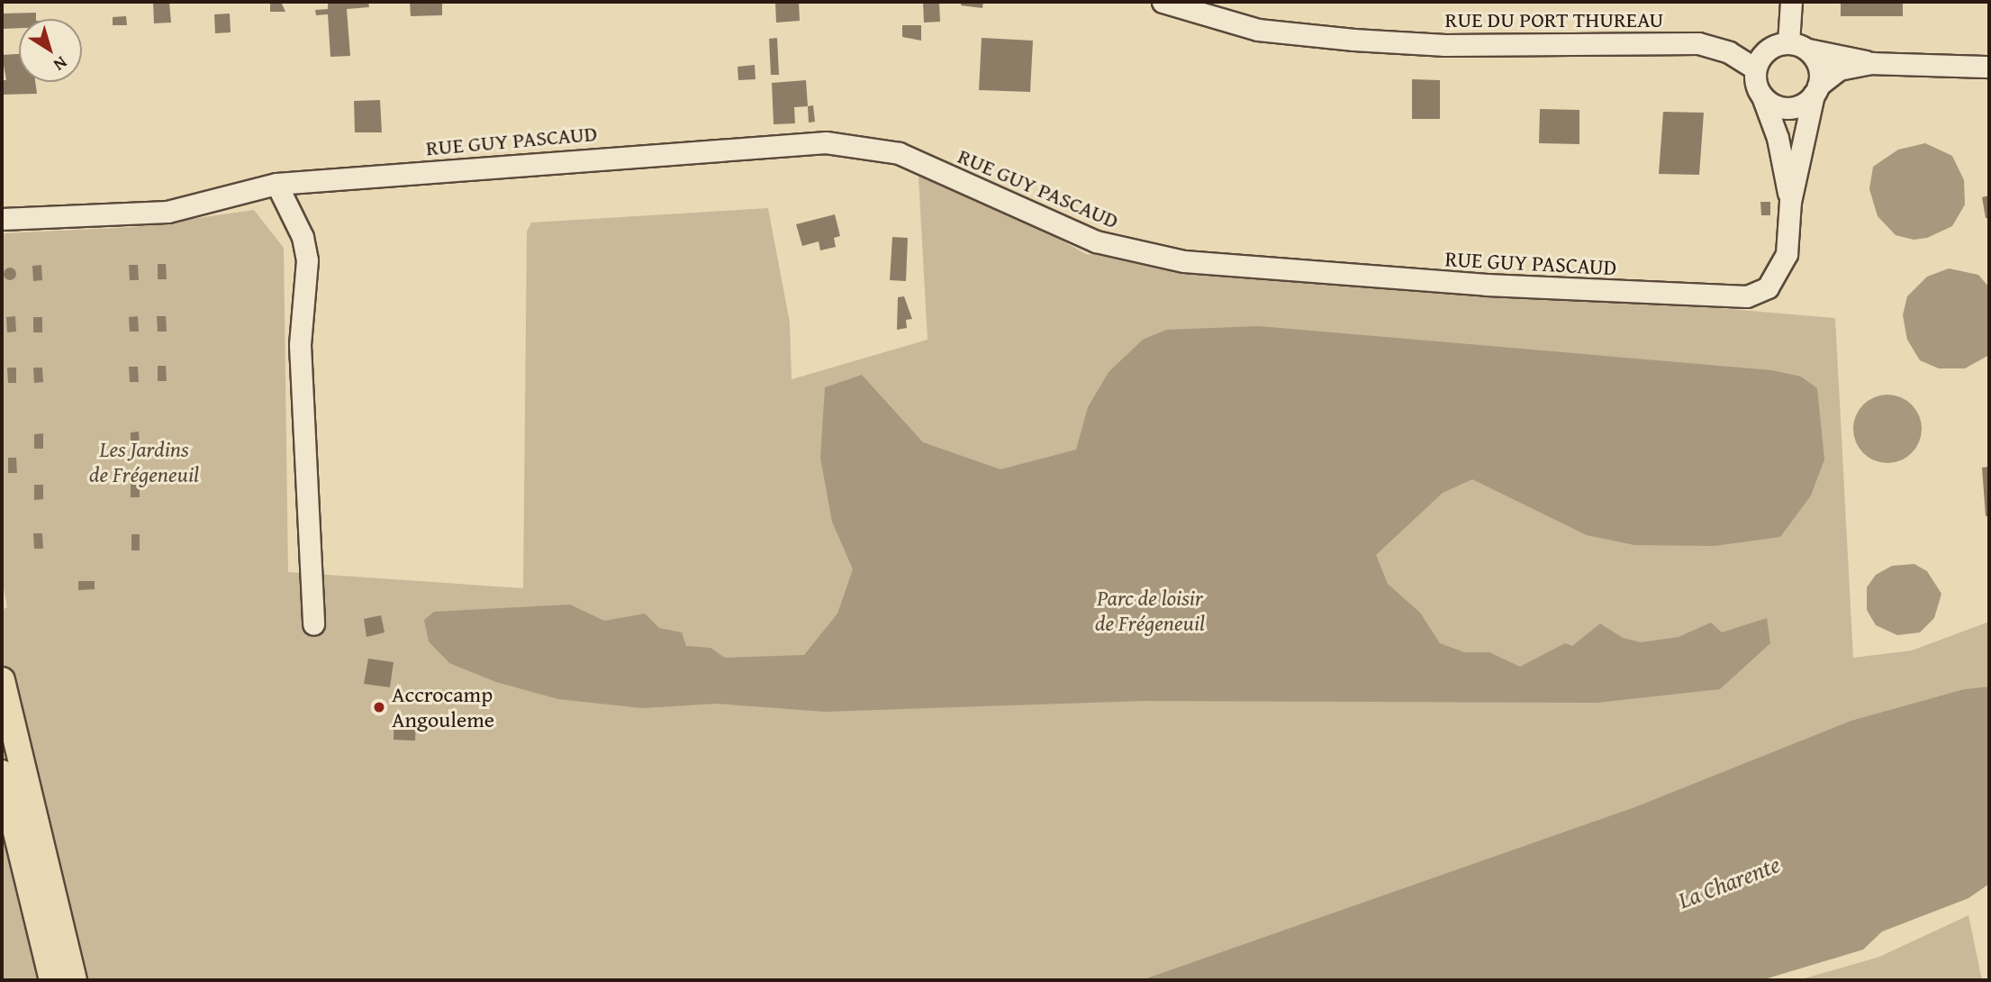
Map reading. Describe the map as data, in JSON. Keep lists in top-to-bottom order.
{
  "streets": {
    "street": ["RUE DU PORT THUREAU", "RUE GUY PASCAUD"]
  },
  "crossings": [
    ["RUE DU PORT THUREAU", "RUE GUY PASCAUD"]
  ],
  "water": ["La Charente"],
  "parks": ["Les Jardins de Frégeneuil", "Parc de loisir de Frégeneuil"],
  "places": ["Accrocamp Angouleme"],
  "north": "bottom right"
}
